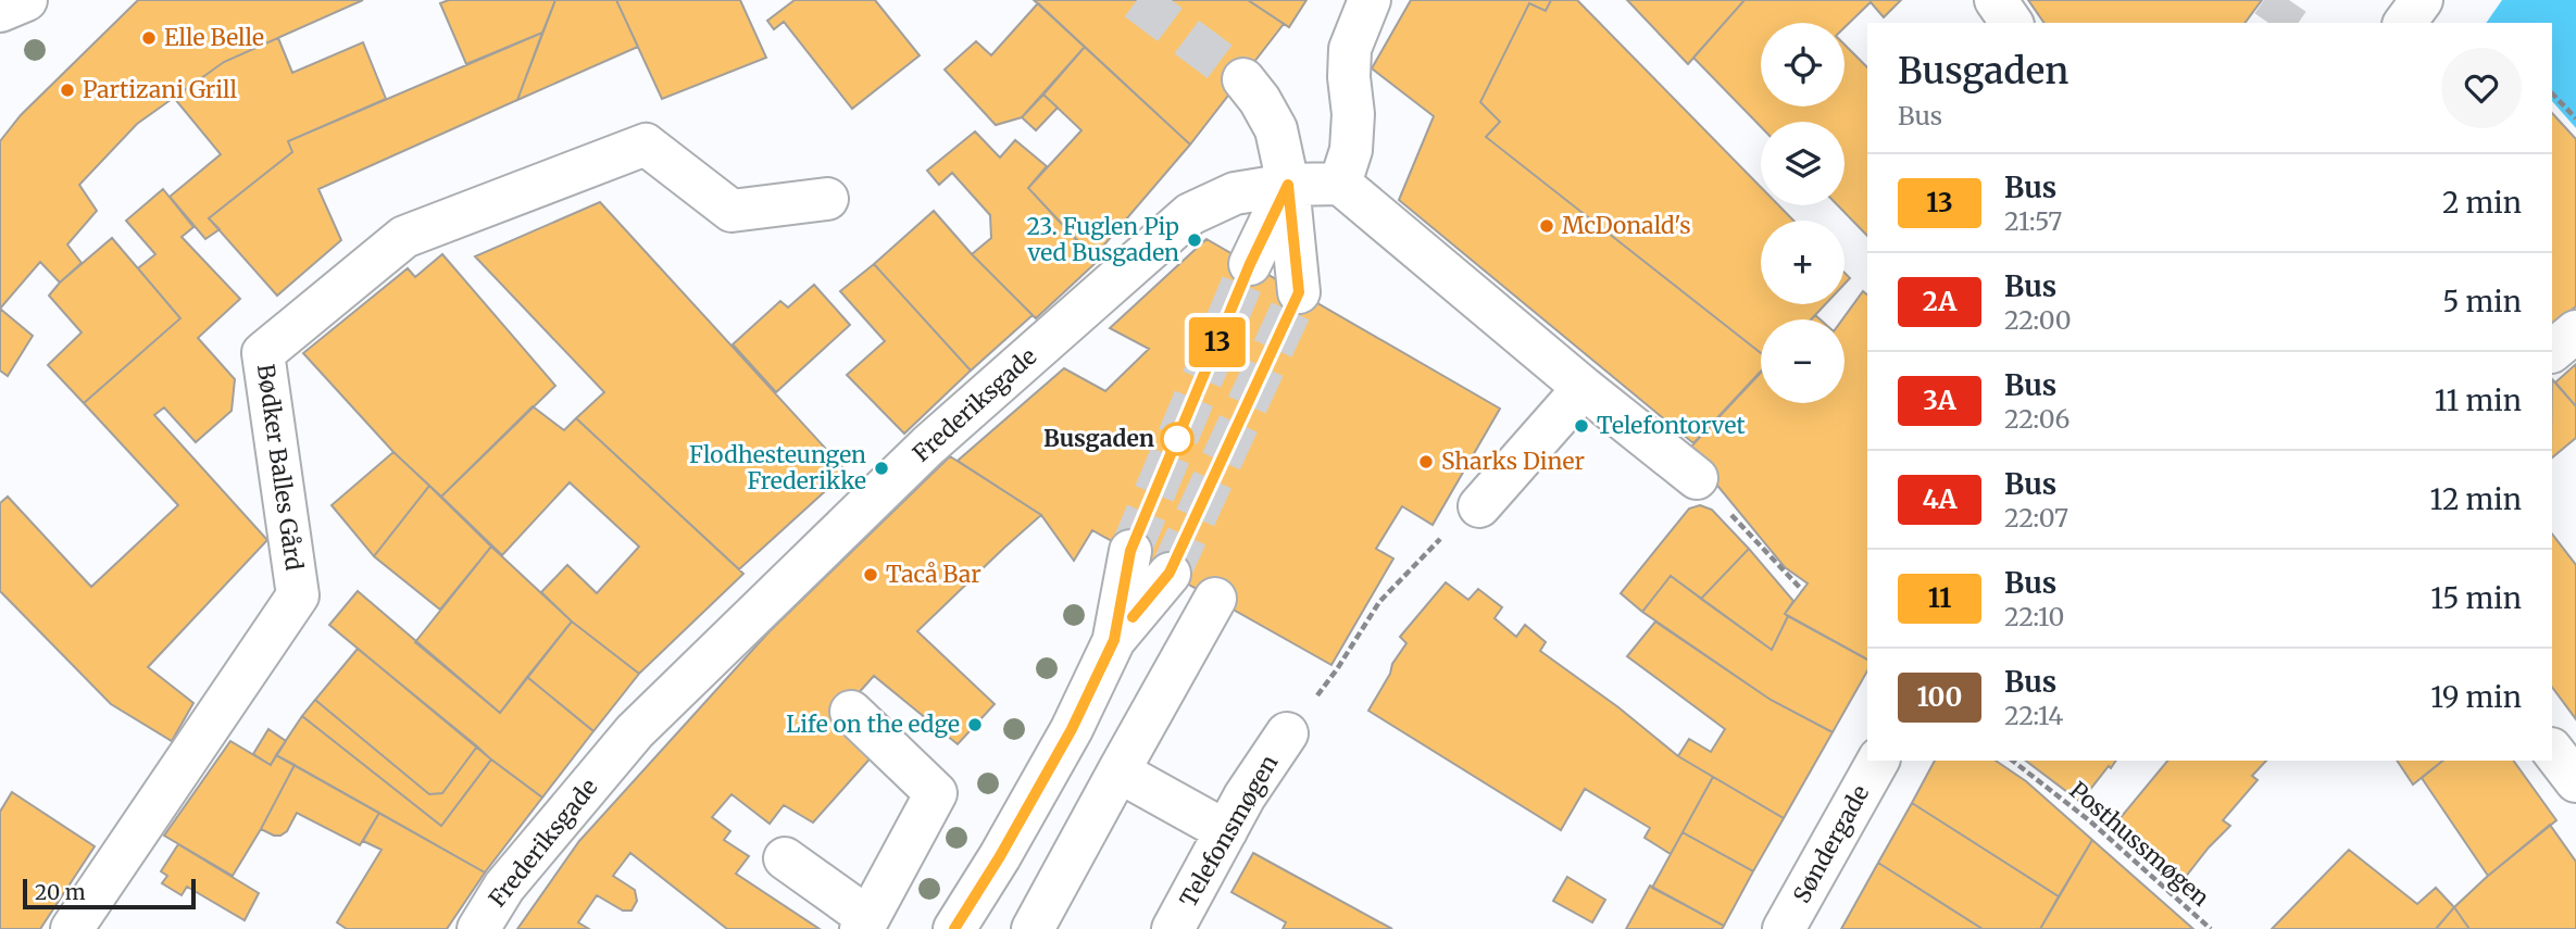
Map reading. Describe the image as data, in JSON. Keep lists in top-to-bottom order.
{
  "streets": {
    "street": [
      "Frederiksgade",
      "Bødker Balles Gård",
      "Telefonsmøgen",
      "Søndergade"
    ],
    "path": ["Posthussmøgen"]
  },
  "places": [
    "Elle Belle",
    "Partizani Grill",
    "McDonald's",
    "23. Fuglen Pip ved Busgaden",
    "Telefontorvet",
    "Busgaden",
    "Sharks Diner",
    "Flodhesteungen Frederikke",
    "Tacå Bar",
    "Life on the edge"
  ],
  "lines": ["bus line 13"],
  "scale_bar": "20 m",
  "page": {
    "on_map": "13",
    "map_buttons": ["+", "−"],
    "heading": ["Busgaden", "Bus"],
    "list": [
      {
        "mark": "13",
        "name": "Bus",
        "note": "21:57",
        "value": "2 min"
      },
      {
        "mark": "2A",
        "name": "Bus",
        "note": "22:00",
        "value": "5 min"
      },
      {
        "mark": "3A",
        "name": "Bus",
        "note": "22:06",
        "value": "11 min"
      },
      {
        "mark": "4A",
        "name": "Bus",
        "note": "22:07",
        "value": "12 min"
      },
      {
        "mark": "11",
        "name": "Bus",
        "note": "22:10",
        "value": "15 min"
      },
      {
        "mark": "100",
        "name": "Bus",
        "note": "22:14",
        "value": "19 min"
      }
    ],
    "scale": "20 m"
  }
}
